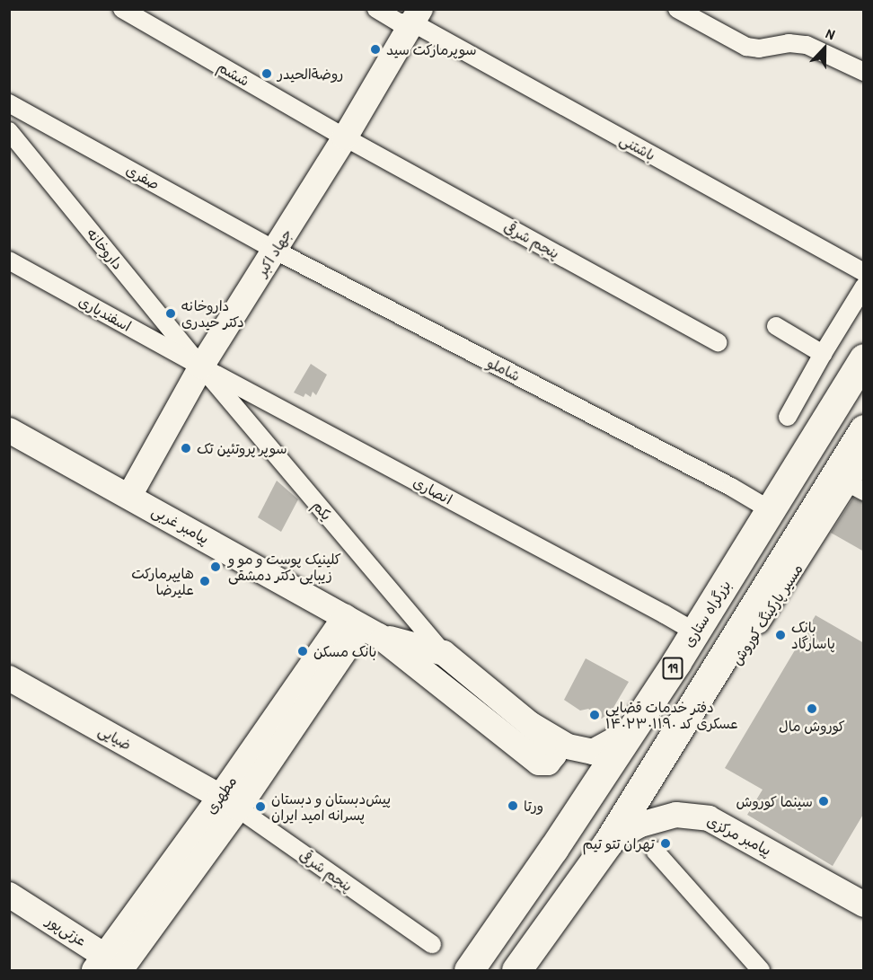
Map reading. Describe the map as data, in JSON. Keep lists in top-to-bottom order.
{
  "streets": {
    "highway": ["بزرگراه ستاری", "19"],
    "street": [
      "ششم",
      "باشتنی",
      "صفری",
      "پنجم شرقی",
      "داروخانه",
      "جهاد اکبر",
      "اسفندیاری",
      "شاملو",
      "انصاری",
      "یکم",
      "پیامبر غربی",
      "مسیر پارکینگ کوروش",
      "ضیایی",
      "مطهری",
      "پیامبر مرکزی",
      "عزتی‌پور"
    ]
  },
  "crossings": [
    ["ششم", "پنجم شرقی"],
    ["ششم", "جهاد اکبر"],
    ["باشتنی", "جهاد اکبر"],
    ["صفری", "جهاد اکبر"],
    ["صفری", "شاملو"],
    ["پنجم شرقی", "جهاد اکبر"],
    ["پنجم شرقی", "ضیایی"],
    ["پنجم شرقی", "مطهری"],
    ["داروخانه", "جهاد اکبر"],
    ["داروخانه", "اسفندیاری"],
    ["داروخانه", "انصاری"],
    ["داروخانه", "یکم"],
    ["جهاد اکبر", "اسفندیاری"],
    ["جهاد اکبر", "شاملو"],
    ["جهاد اکبر", "انصاری"],
    ["جهاد اکبر", "یکم"],
    ["جهاد اکبر", "پیامبر غربی"],
    ["اسفندیاری", "انصاری"],
    ["اسفندیاری", "یکم"],
    ["شاملو", "بزرگراه ستاری"],
    ["انصاری", "یکم"],
    ["انصاری", "بزرگراه ستاری"],
    ["یکم", "پیامبر غربی"],
    ["پیامبر غربی", "بزرگراه ستاری"],
    ["پیامبر غربی", "مطهری"],
    ["ضیایی", "مطهری"],
    ["مطهری", "عزتی‌پور"]
  ],
  "places": [
    "سوپرمارکت سید",
    "روضةالحیدر",
    "داروخانه دکتر حیدری",
    "سوپر پروتئین تک",
    "کلینیک پوست و مو و زیبایی دکتر دمشقی",
    "هایپرمارکت علیرضا",
    "بانک پاسارگاد",
    "بانک مسکن",
    "کوروش مال",
    "دفتر خدمات قضایی عسکری کد ۱۴۰۲۳۰۱۱۹۰",
    "سینما کوروش",
    "ورتا",
    "پیش‌دبستان و دبستان پسرانه امید ایران",
    "تهران تتو تیم"
  ],
  "north": "top"
}
